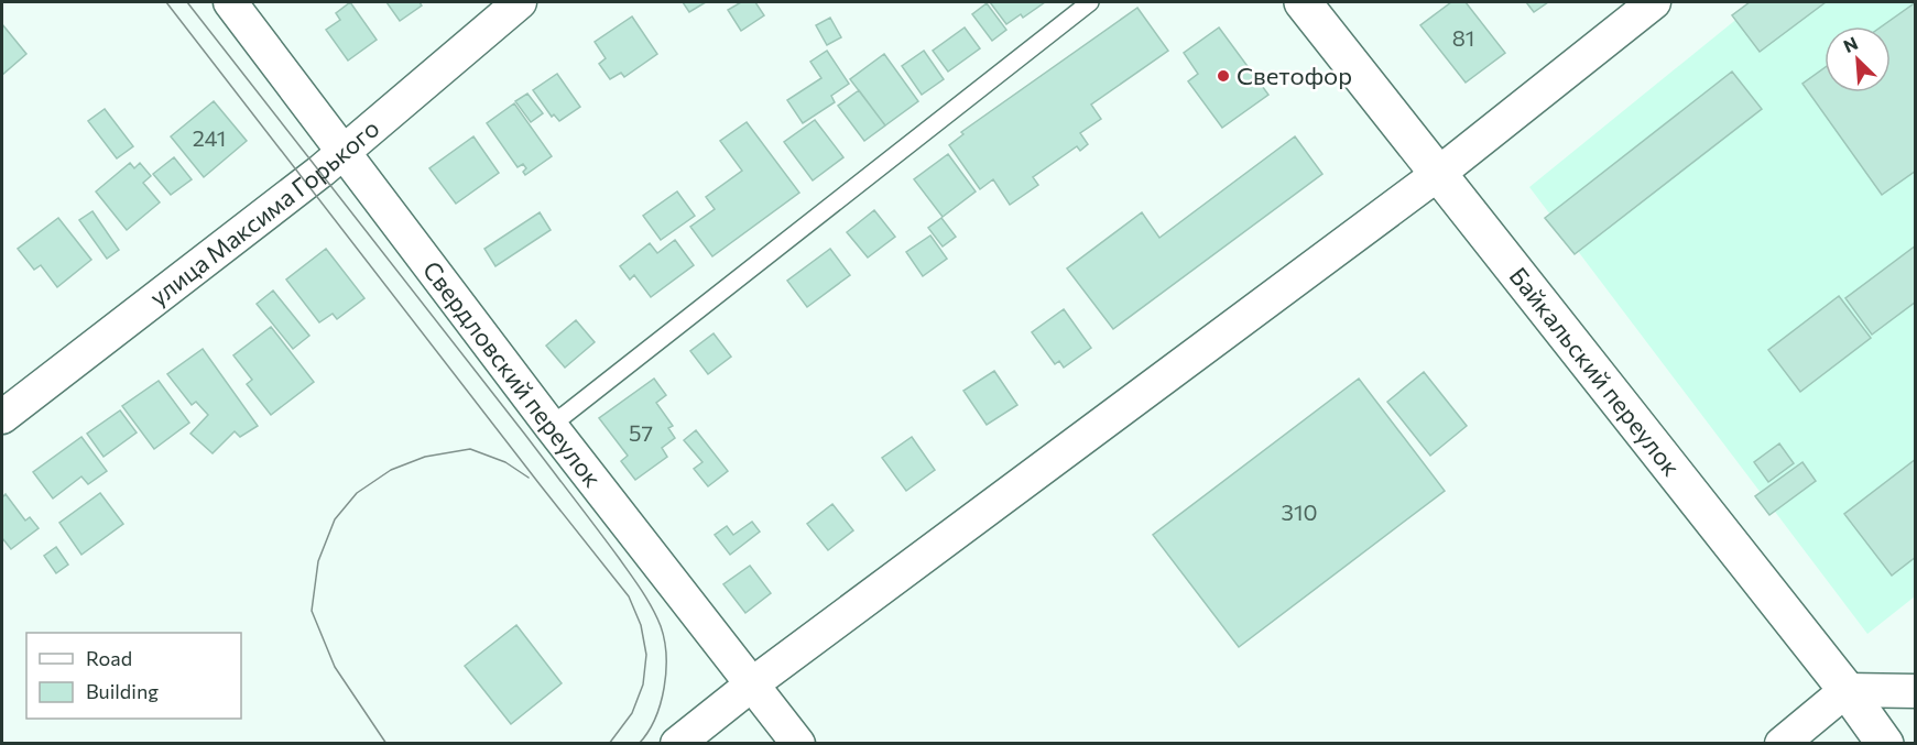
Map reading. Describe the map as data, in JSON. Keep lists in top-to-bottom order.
{
  "streets": {
    "main road": ["Байкальский переулок"],
    "street": ["улица Максима Горького", "Свердловский переулок"]
  },
  "crossings": [
    ["улица Максима Горького", "Свердловский переулок"]
  ],
  "places": ["Светофор"],
  "house_numbers": [
    "81",
    "241",
    "57",
    "310"
  ],
  "legend": ["Road", "Building"],
  "north": "top left"
}
